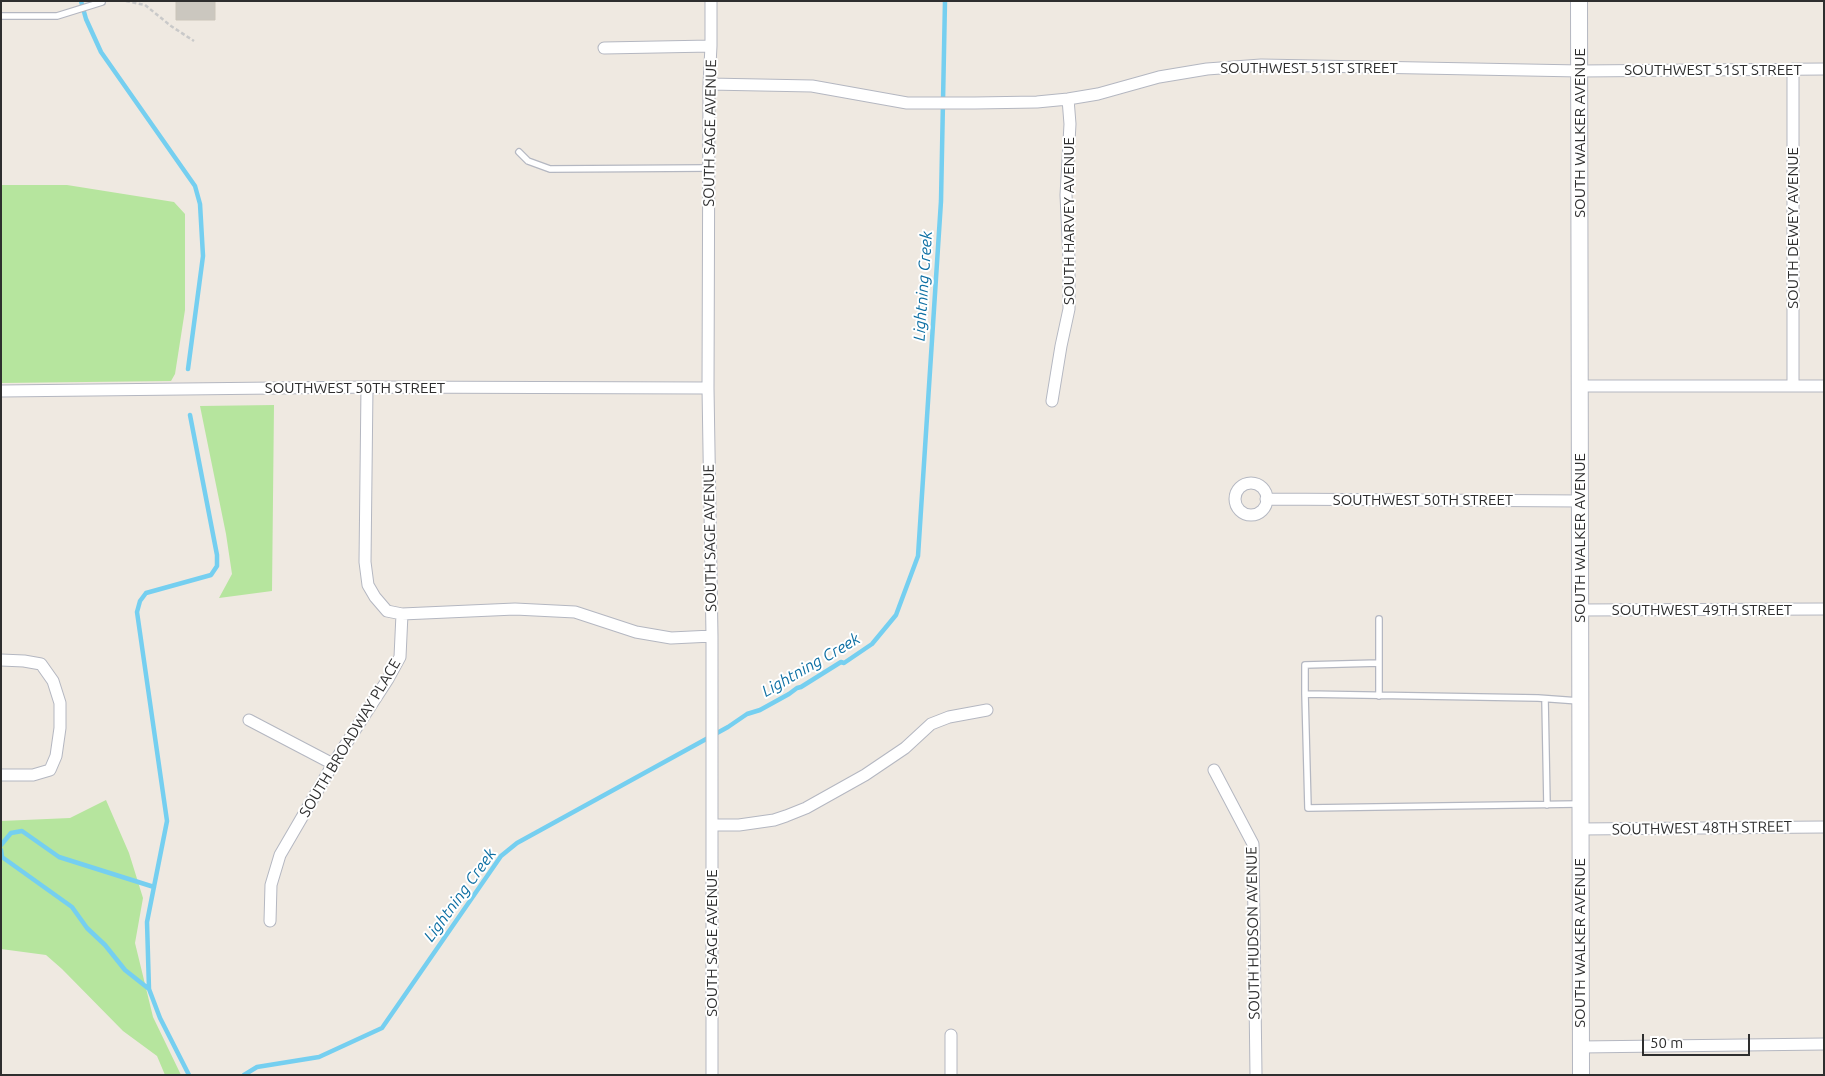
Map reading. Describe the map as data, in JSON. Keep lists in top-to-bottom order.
{
  "streets": {
    "main road": ["SOUTH WALKER AVENUE"],
    "street": [
      "SOUTHWEST 51ST STREET",
      "SOUTH SAGE AVENUE",
      "SOUTH HARVEY AVENUE",
      "SOUTH DEWEY AVENUE",
      "SOUTHWEST 50TH STREET",
      "SOUTHWEST 49TH STREET",
      "SOUTH BROADWAY PLACE",
      "SOUTHWEST 48TH STREET",
      "SOUTH HUDSON AVENUE"
    ]
  },
  "crossings": [
    ["SOUTHWEST 51ST STREET", "SOUTH SAGE AVENUE"],
    ["SOUTHWEST 51ST STREET", "SOUTH WALKER AVENUE"],
    ["SOUTHWEST 51ST STREET", "SOUTH HARVEY AVENUE"],
    ["SOUTHWEST 51ST STREET", "SOUTH DEWEY AVENUE"],
    ["SOUTH SAGE AVENUE", "SOUTHWEST 50TH STREET"],
    ["SOUTH WALKER AVENUE", "SOUTHWEST 50TH STREET"],
    ["SOUTH WALKER AVENUE", "SOUTHWEST 49TH STREET"],
    ["SOUTH WALKER AVENUE", "SOUTHWEST 48TH STREET"]
  ],
  "water": ["Lightning Creek"],
  "scale_bar": "50 m"
}
